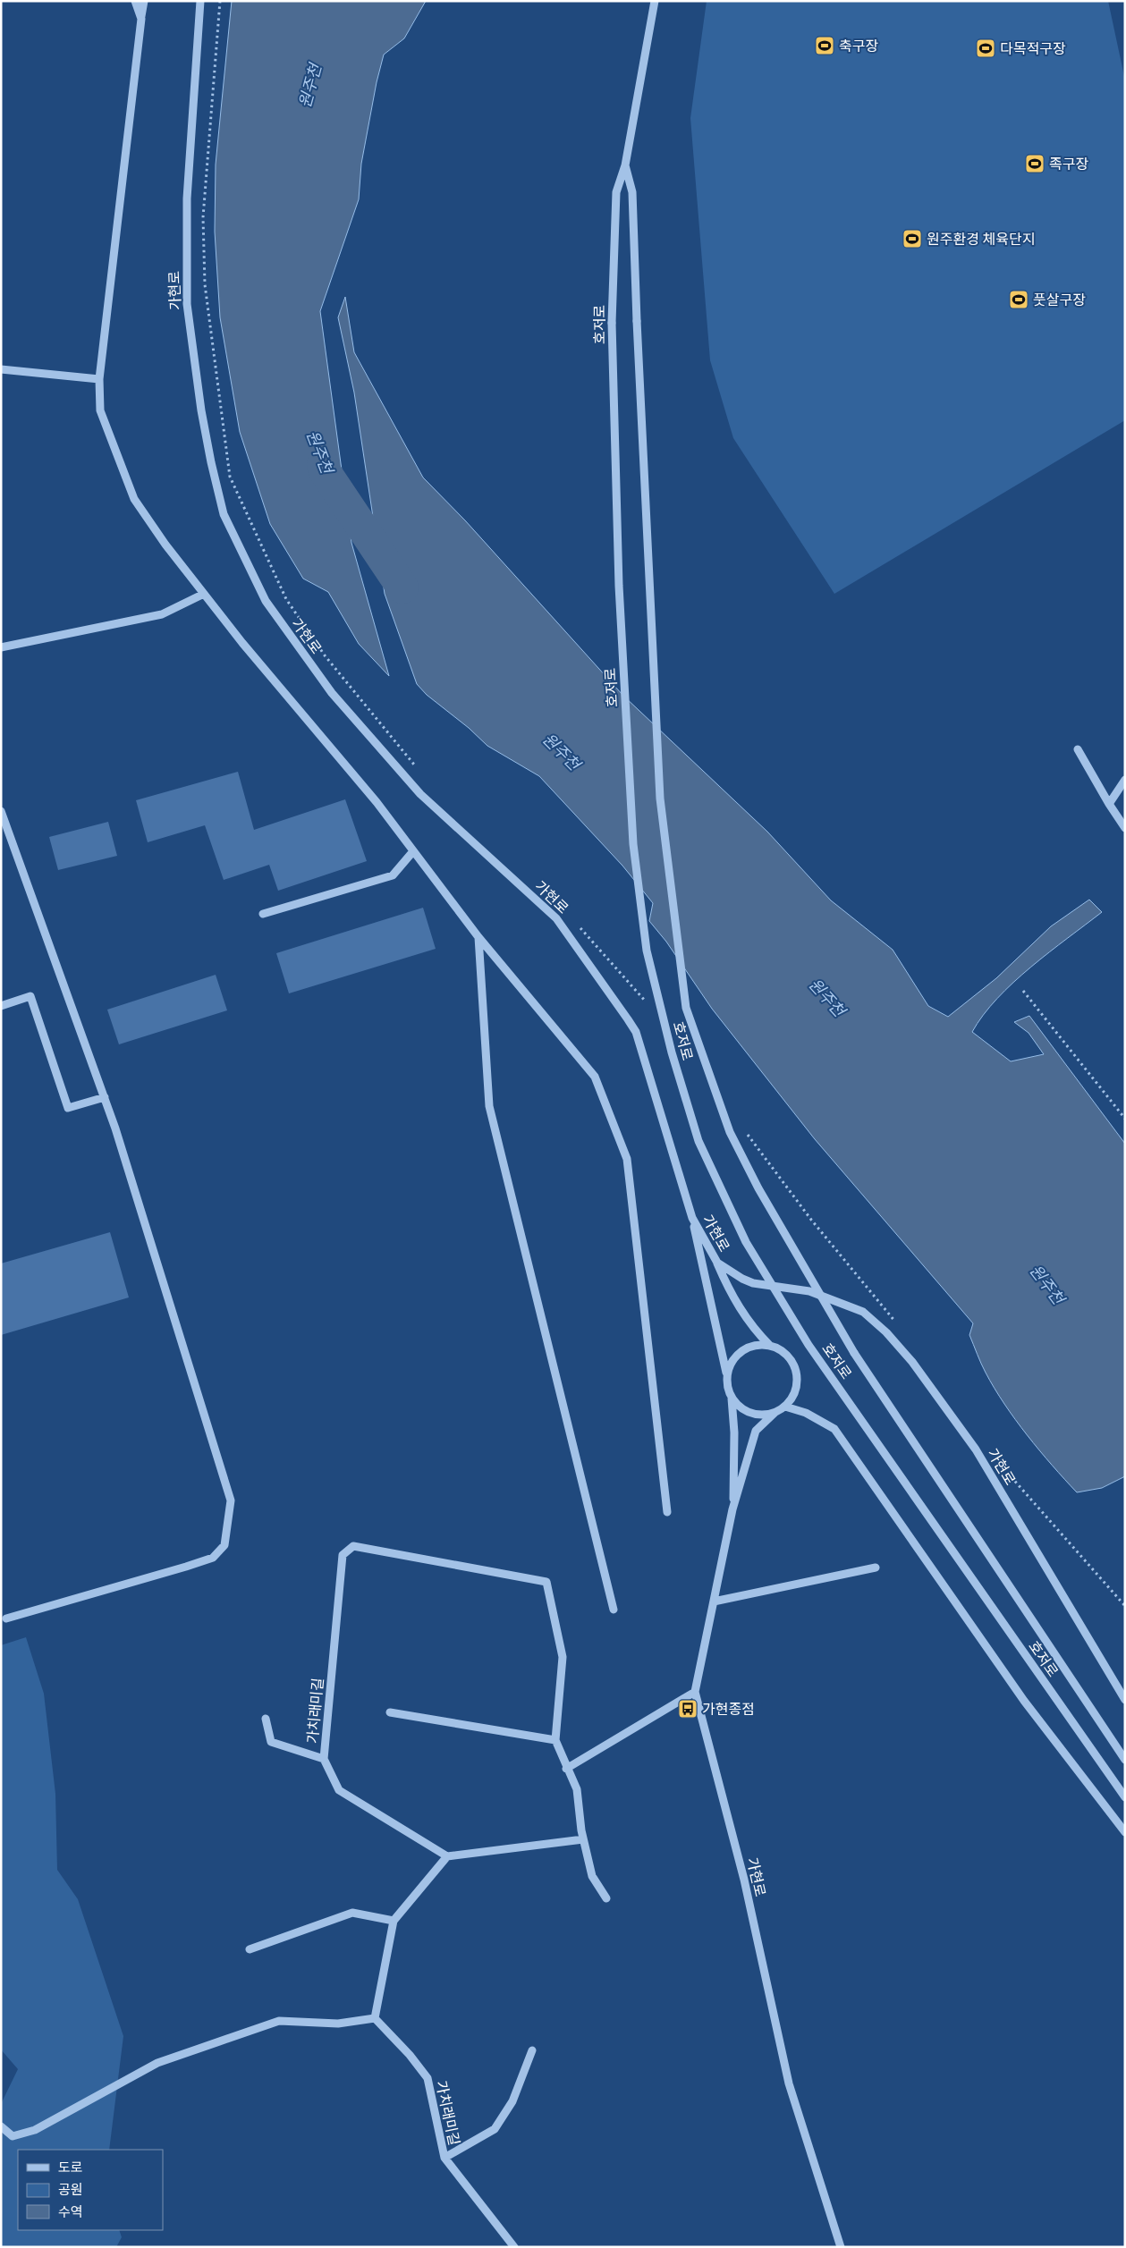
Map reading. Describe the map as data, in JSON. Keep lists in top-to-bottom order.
{
  "streets": {
    "street": ["가현로", "호저로", "가치래미길"]
  },
  "water": ["원주천"],
  "places": {
    "sports": [
      "축구장",
      "다목적구장",
      "족구장",
      "원주환경 체육단지",
      "풋살구장"
    ],
    "bus stop": ["가현종점"]
  },
  "legend": ["도로", "공원", "수역"]
}
